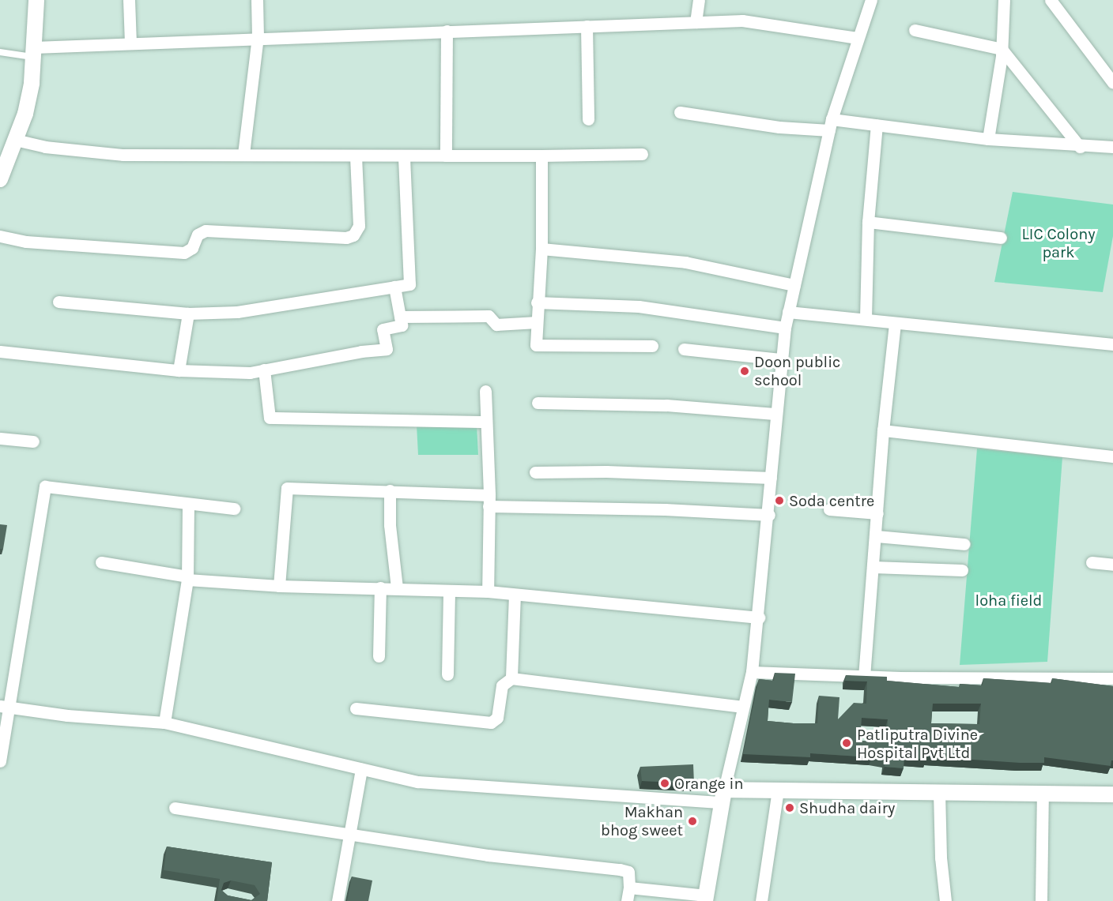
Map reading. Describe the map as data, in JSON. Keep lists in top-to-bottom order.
{
  "parks": ["LIC Colony park", "loha field"],
  "places": [
    "Doon public school",
    "Soda centre",
    "Patliputra Divine Hospital Pvt Ltd",
    "Orange in",
    "Shudha dairy",
    "Makhan bhog sweet"
  ]
}
